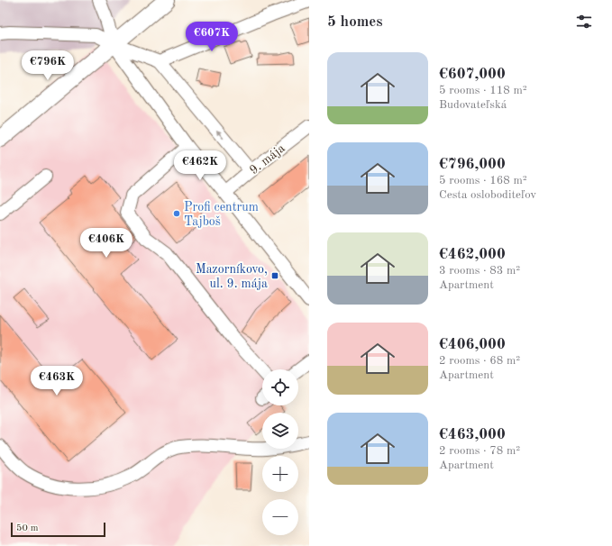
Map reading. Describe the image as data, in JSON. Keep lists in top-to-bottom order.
{
  "streets": {
    "street": ["9. mája"]
  },
  "places": {
    "other": ["Profi centrum Tajboš"],
    "transit": ["Mazorníkovo, ul. 9. mája"]
  },
  "scale_bar": "50 m",
  "page": {
    "heading": "5 homes",
    "price": [
      "€607K",
      "€796K",
      "€462K",
      "€406K",
      "€463K"
    ],
    "list": [
      {
        "name": "€607,000",
        "note": "5 rooms · 118 m² · Budovateľská"
      },
      {
        "name": "€796,000",
        "note": "5 rooms · 168 m² · Cesta osloboditeľov"
      },
      {
        "name": "€462,000",
        "note": "3 rooms · 83 m² · Apartment"
      },
      {
        "name": "€406,000",
        "note": "2 rooms · 68 m² · Apartment"
      },
      {
        "name": "€463,000",
        "note": "2 rooms · 78 m² · Apartment"
      }
    ],
    "map_buttons": ["+", "−"],
    "scale": "50 m"
  }
}
